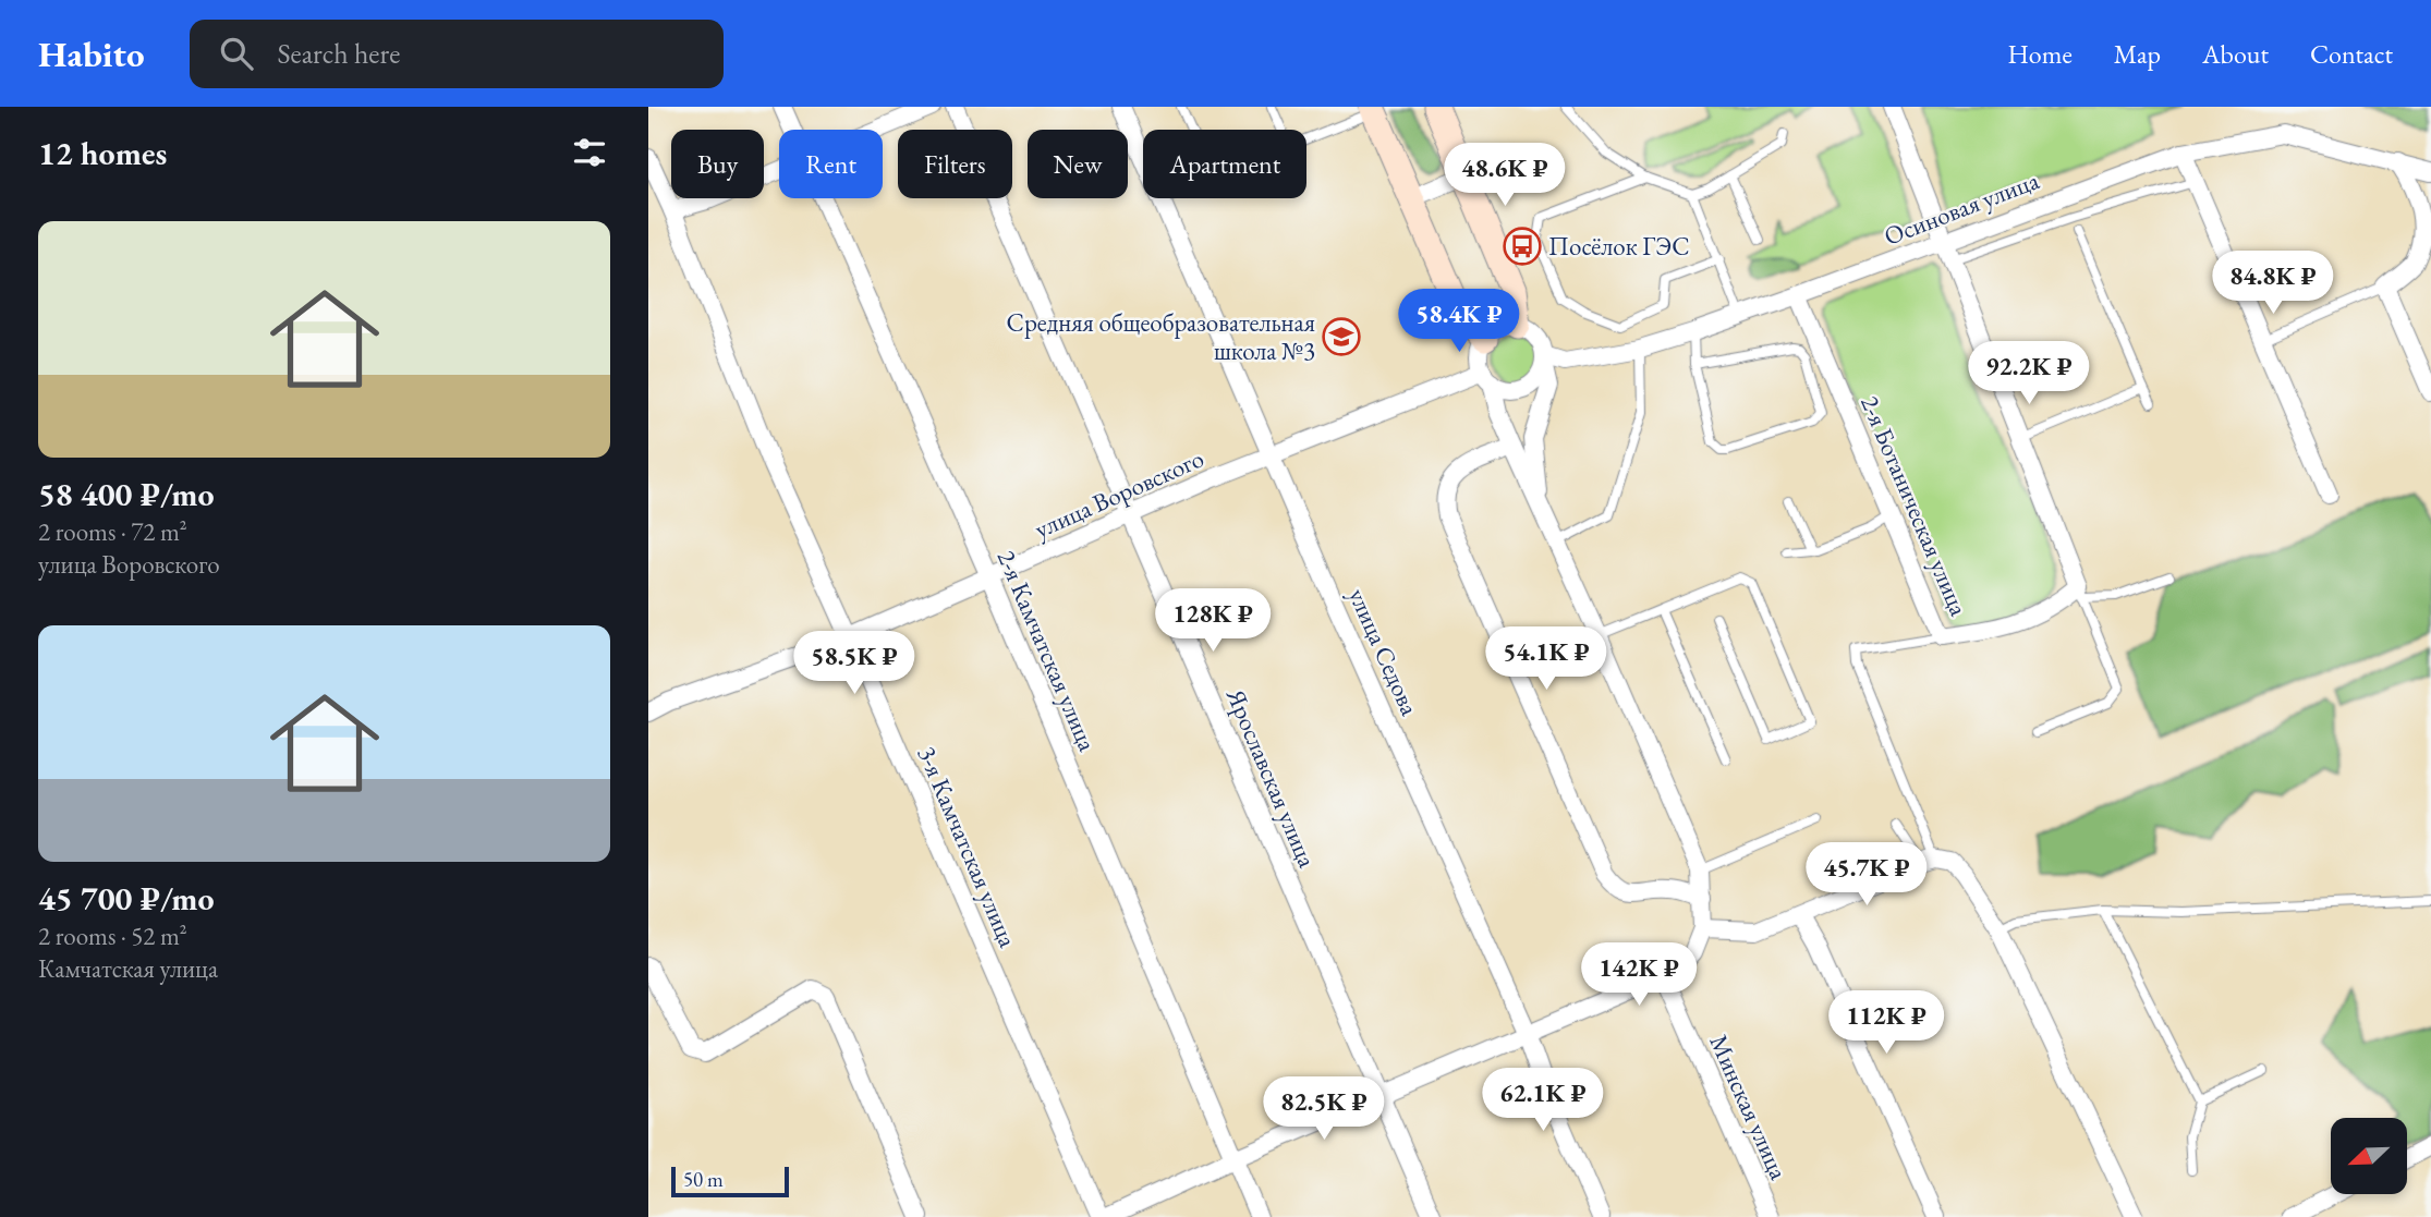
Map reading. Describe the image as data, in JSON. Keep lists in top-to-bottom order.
{
  "streets": {
    "street": [
      "Осиновая улица",
      "улица Воровского",
      "2-я Ботаническая улица",
      "2-я Камчатская улица",
      "улица Седова",
      "Ярославская улица",
      "3-я Камчатская улица",
      "Минская улица"
    ]
  },
  "crossings": [
    ["Осиновая улица", "улица Воровского"],
    ["Осиновая улица", "2-я Ботаническая улица"],
    ["улица Воровского", "2-я Камчатская улица"],
    ["улица Воровского", "улица Седова"],
    ["улица Воровского", "Ярославская улица"],
    ["улица Воровского", "3-я Камчатская улица"]
  ],
  "places": {
    "bus stop": ["Посёлок ГЭС"],
    "school or university": ["Средняя общеобразовательная школа №3"]
  },
  "scale_bar": "50 m",
  "north": "bottom left",
  "page": {
    "header": "Habito",
    "search": "Search here",
    "nav": [
      "Home",
      "Map",
      "About",
      "Contact"
    ],
    "heading": "12 homes",
    "chip": [
      "Buy",
      "Rent",
      "Filters",
      "New",
      "Apartment"
    ],
    "price": [
      "48.6K ₽",
      "84.8K ₽",
      "58.4K ₽",
      "92.2K ₽",
      "128K ₽",
      "54.1K ₽",
      "58.5K ₽",
      "45.7K ₽",
      "142K ₽",
      "112K ₽",
      "62.1K ₽",
      "82.5K ₽"
    ],
    "list": [
      {
        "name": "58 400 ₽/mo",
        "note": "2 rooms · 72 m² · улица Воровского"
      },
      {
        "name": "45 700 ₽/mo",
        "note": "2 rooms · 52 m² · Камчатская улица"
      }
    ],
    "scale": "50 m"
  }
}
